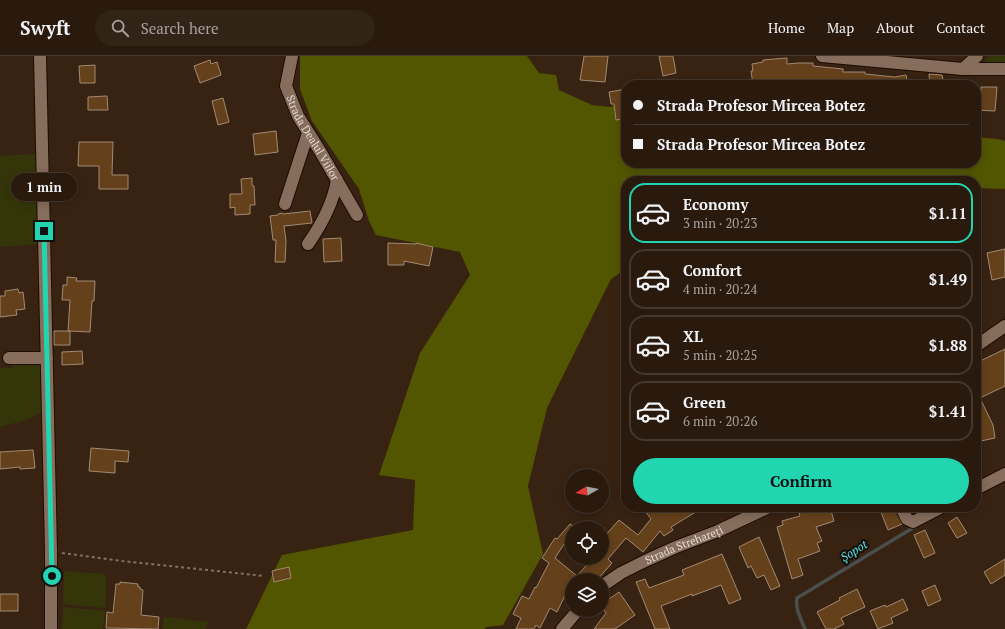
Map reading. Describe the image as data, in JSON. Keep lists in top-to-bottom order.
{
  "streets": {
    "street": ["Strada Dealul Viilor", "Strada Strehareți"]
  },
  "water": ["Șopot"],
  "north": "left",
  "page": {
    "header": "Swyft",
    "search": "Search here",
    "nav": [
      "Home",
      "Map",
      "About",
      "Contact"
    ],
    "banner": ["Strada Profesor Mircea Botez", "Strada Profesor Mircea Botez"],
    "bubble": "1 min",
    "list": [
      {
        "name": "Economy",
        "note": "3 min · 20:23",
        "value": "$1.11"
      },
      {
        "name": "Comfort",
        "note": "4 min · 20:24",
        "value": "$1.49"
      },
      {
        "name": "XL",
        "note": "5 min · 20:25",
        "value": "$1.88"
      },
      {
        "name": "Green",
        "note": "6 min · 20:26",
        "value": "$1.41"
      }
    ],
    "buttons": "Confirm"
  }
}
